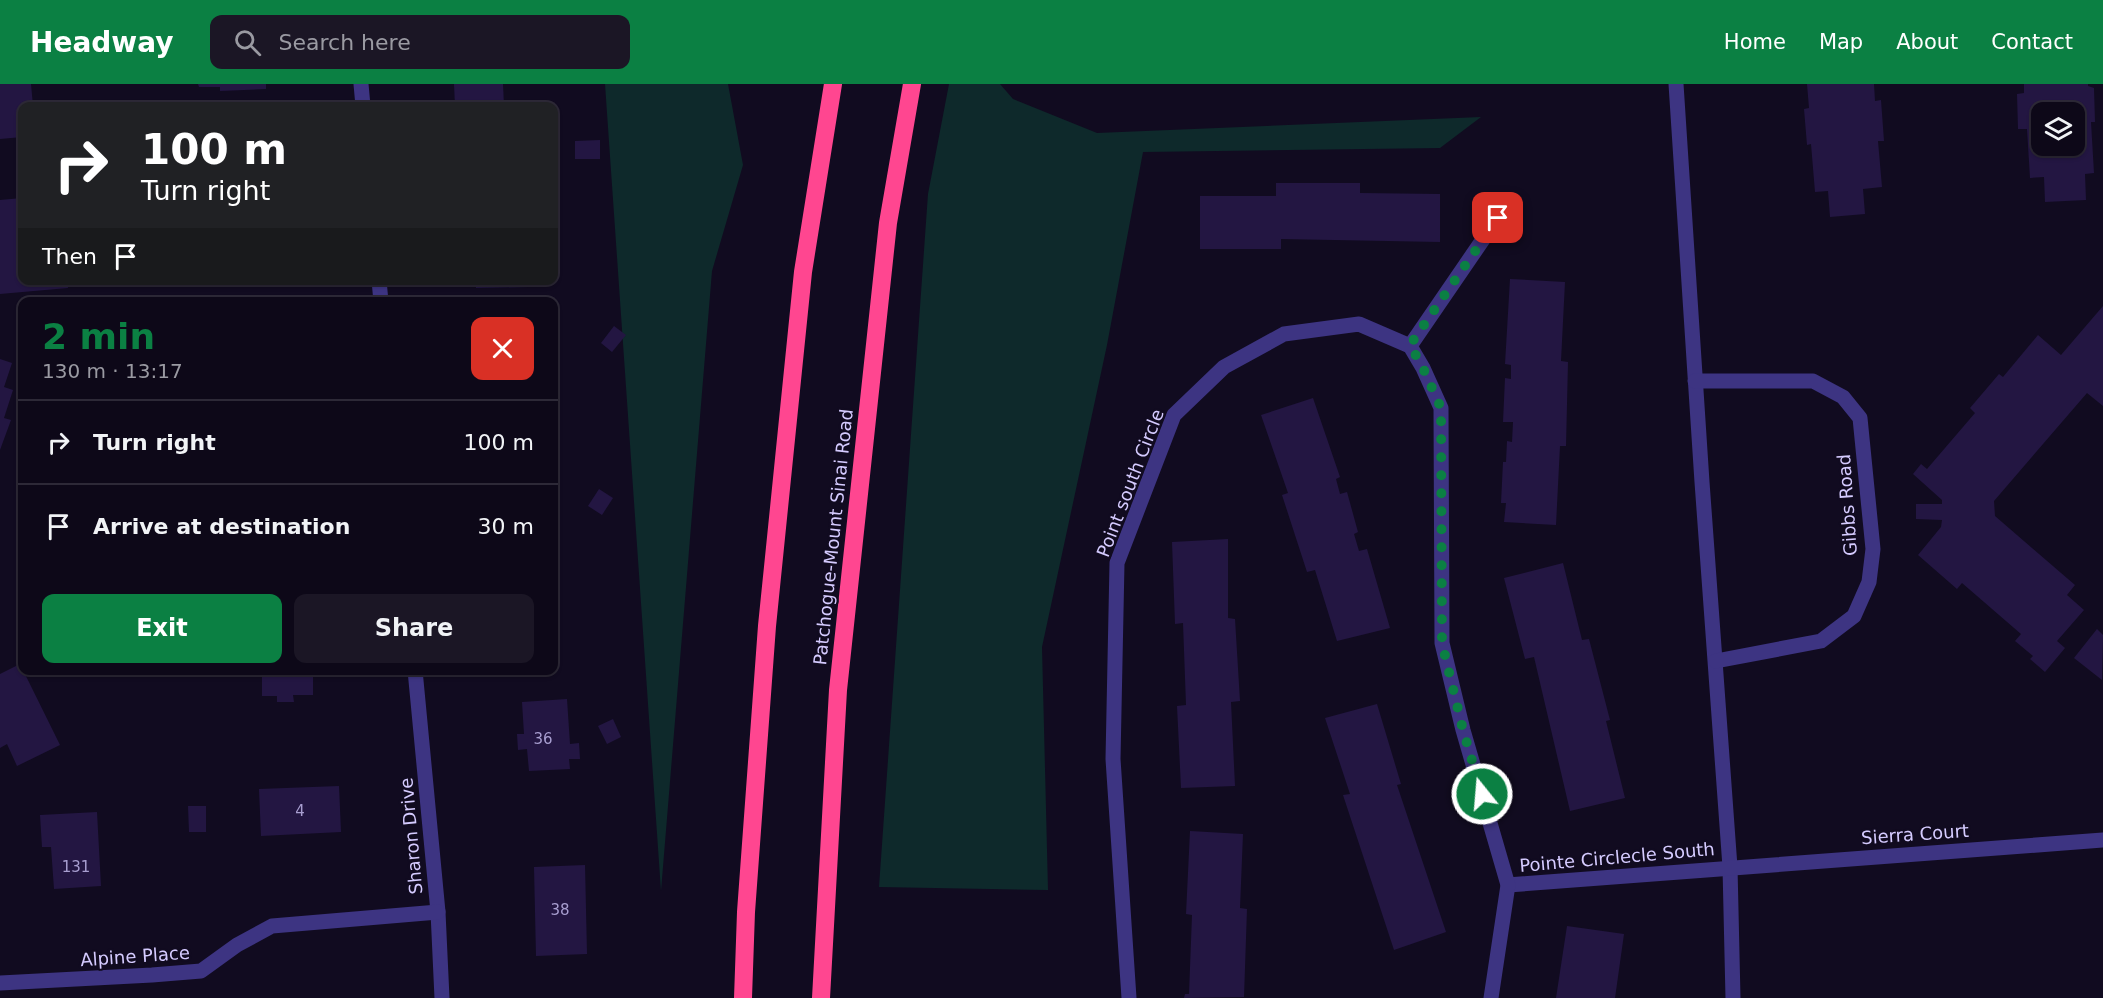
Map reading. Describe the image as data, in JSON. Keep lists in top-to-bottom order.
{
  "streets": {
    "highway": ["Patchogue-Mount Sinai Road"],
    "street": [
      "Point south Circle",
      "Gibbs Road",
      "Sierra Court",
      "Sharon Drive",
      "Pointe Circlecle South",
      "Alpine Place"
    ]
  },
  "crossings": [
    ["Sierra Court", "Pointe Circlecle South"],
    ["Sharon Drive", "Alpine Place"]
  ],
  "house_numbers": [
    "36",
    "4",
    "131",
    "38"
  ],
  "page": {
    "header": "Headway",
    "search": "Search here",
    "nav": [
      "Home",
      "Map",
      "About",
      "Contact"
    ],
    "turn": ["100 m", "Turn right"],
    "then": "Then",
    "heading": ["2 min", "130 m · 13:17"],
    "list": [
      {
        "name": "Turn right",
        "value": "100 m"
      },
      {
        "name": "Arrive at destination",
        "value": "30 m"
      }
    ],
    "buttons": ["Exit", "Share"]
  }
}
